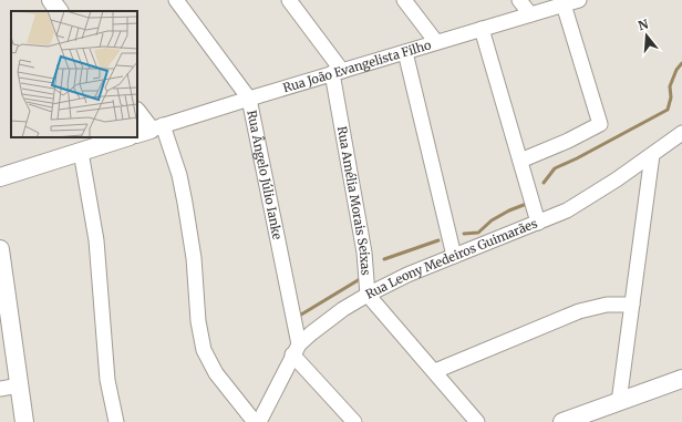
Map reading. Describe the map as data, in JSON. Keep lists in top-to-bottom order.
{
  "streets": {
    "street": [
      "Rua João Evangelista Filho",
      "Rua Ângelo Júlio Ianke",
      "Rua Amélia Morais Seixas",
      "Rua Leony Medeiros Guimarães"
    ]
  },
  "crossings": [
    ["Rua João Evangelista Filho", "Rua Ângelo Júlio Ianke"],
    ["Rua João Evangelista Filho", "Rua Amélia Morais Seixas"],
    ["Rua Ângelo Júlio Ianke", "Rua Leony Medeiros Guimarães"],
    ["Rua Amélia Morais Seixas", "Rua Leony Medeiros Guimarães"]
  ],
  "north": "top"
}
